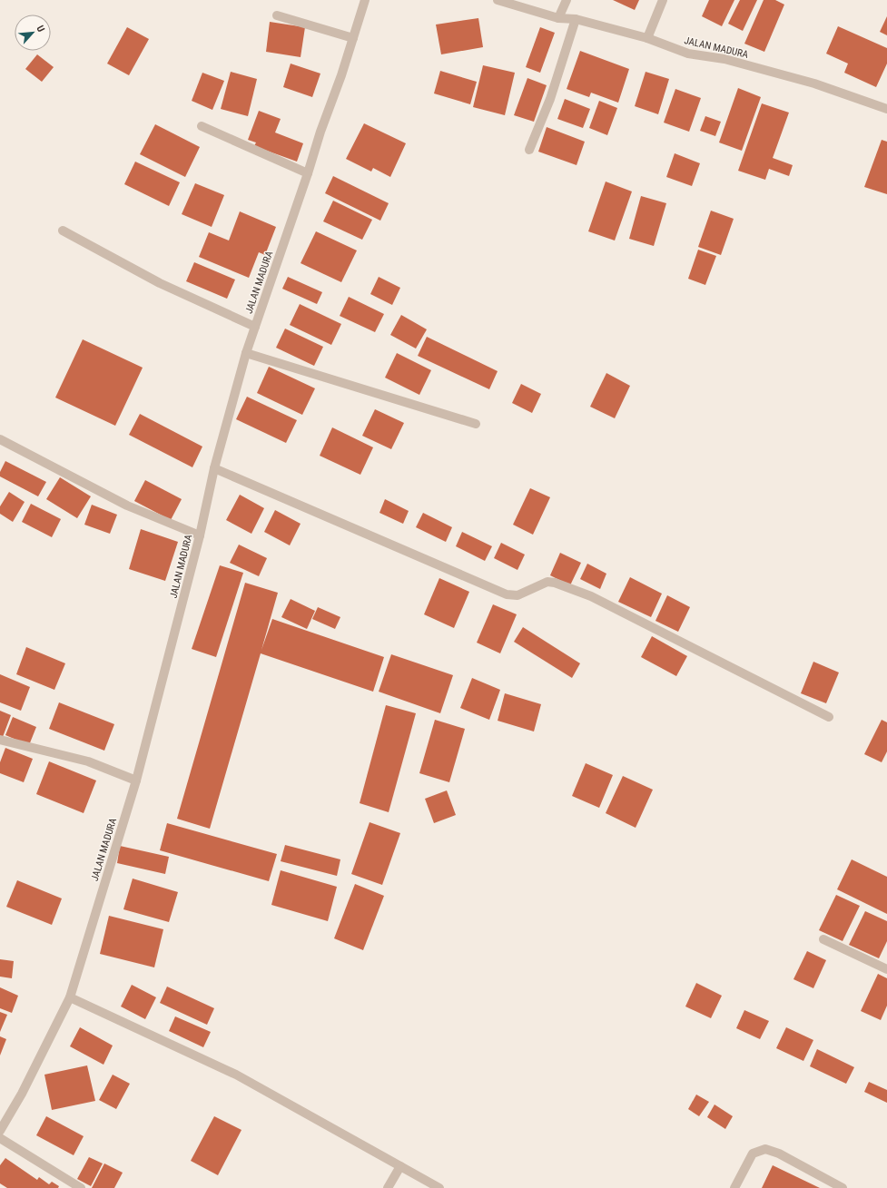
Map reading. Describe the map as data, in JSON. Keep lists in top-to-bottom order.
{
  "streets": {
    "street": ["JALAN MADURA"]
  },
  "north": "top right"
}
